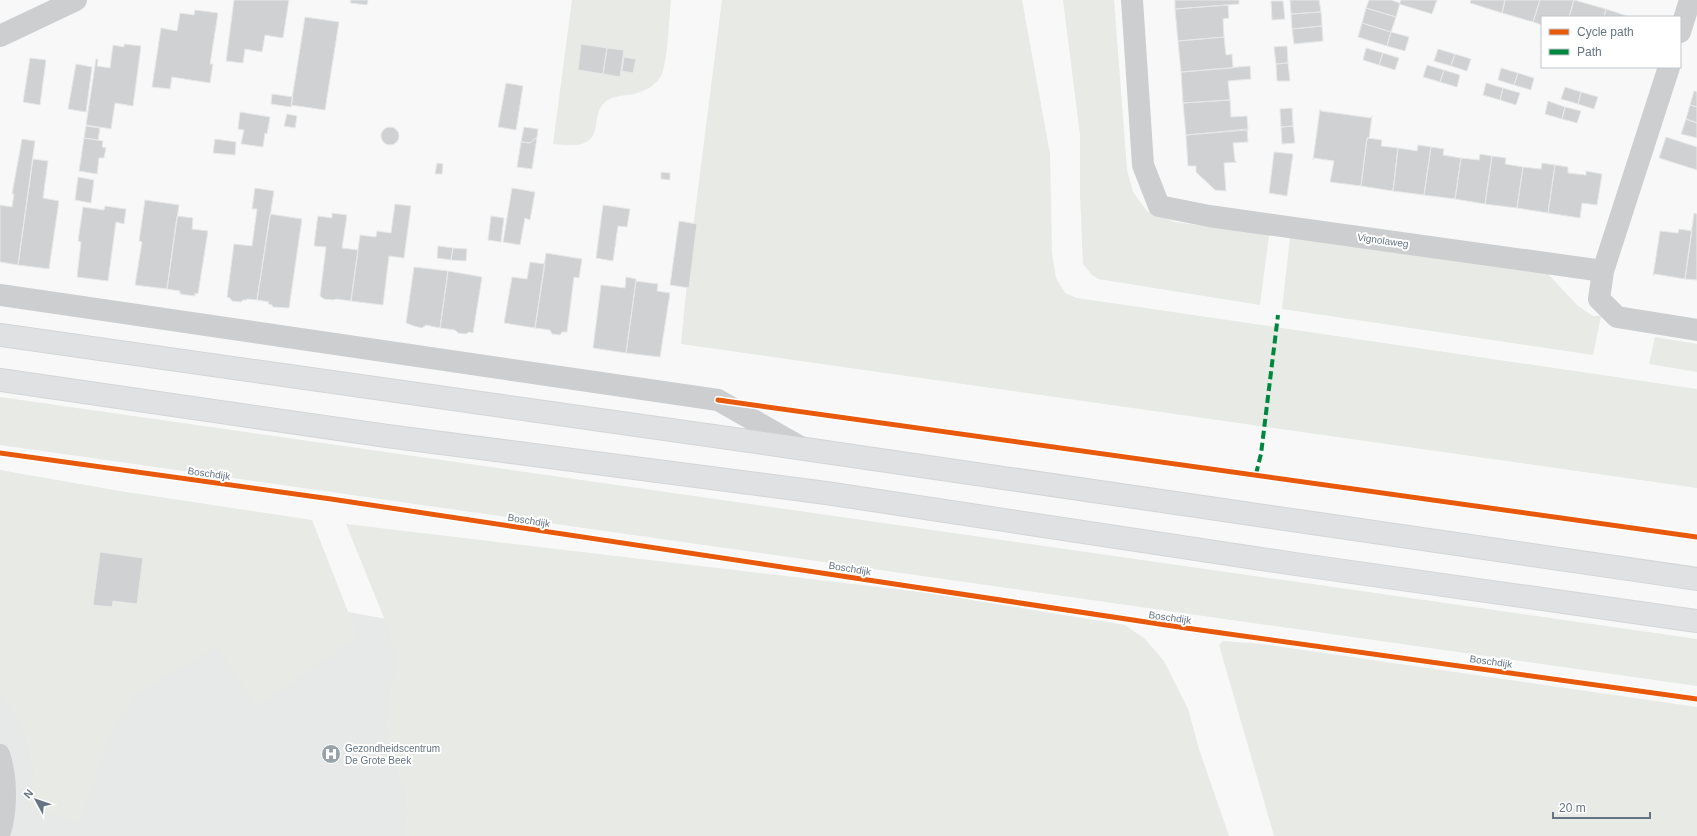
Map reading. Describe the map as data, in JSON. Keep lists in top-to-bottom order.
{
  "streets": {
    "street": ["Vignolaweg"],
    "cycle path": ["Boschdijk"]
  },
  "places": {
    "hospital": ["Gezondheidscentrum De Grote Beek"]
  },
  "legend": ["Cycle path", "Path"],
  "scale_bar": "20 m",
  "north": "top left"
}
